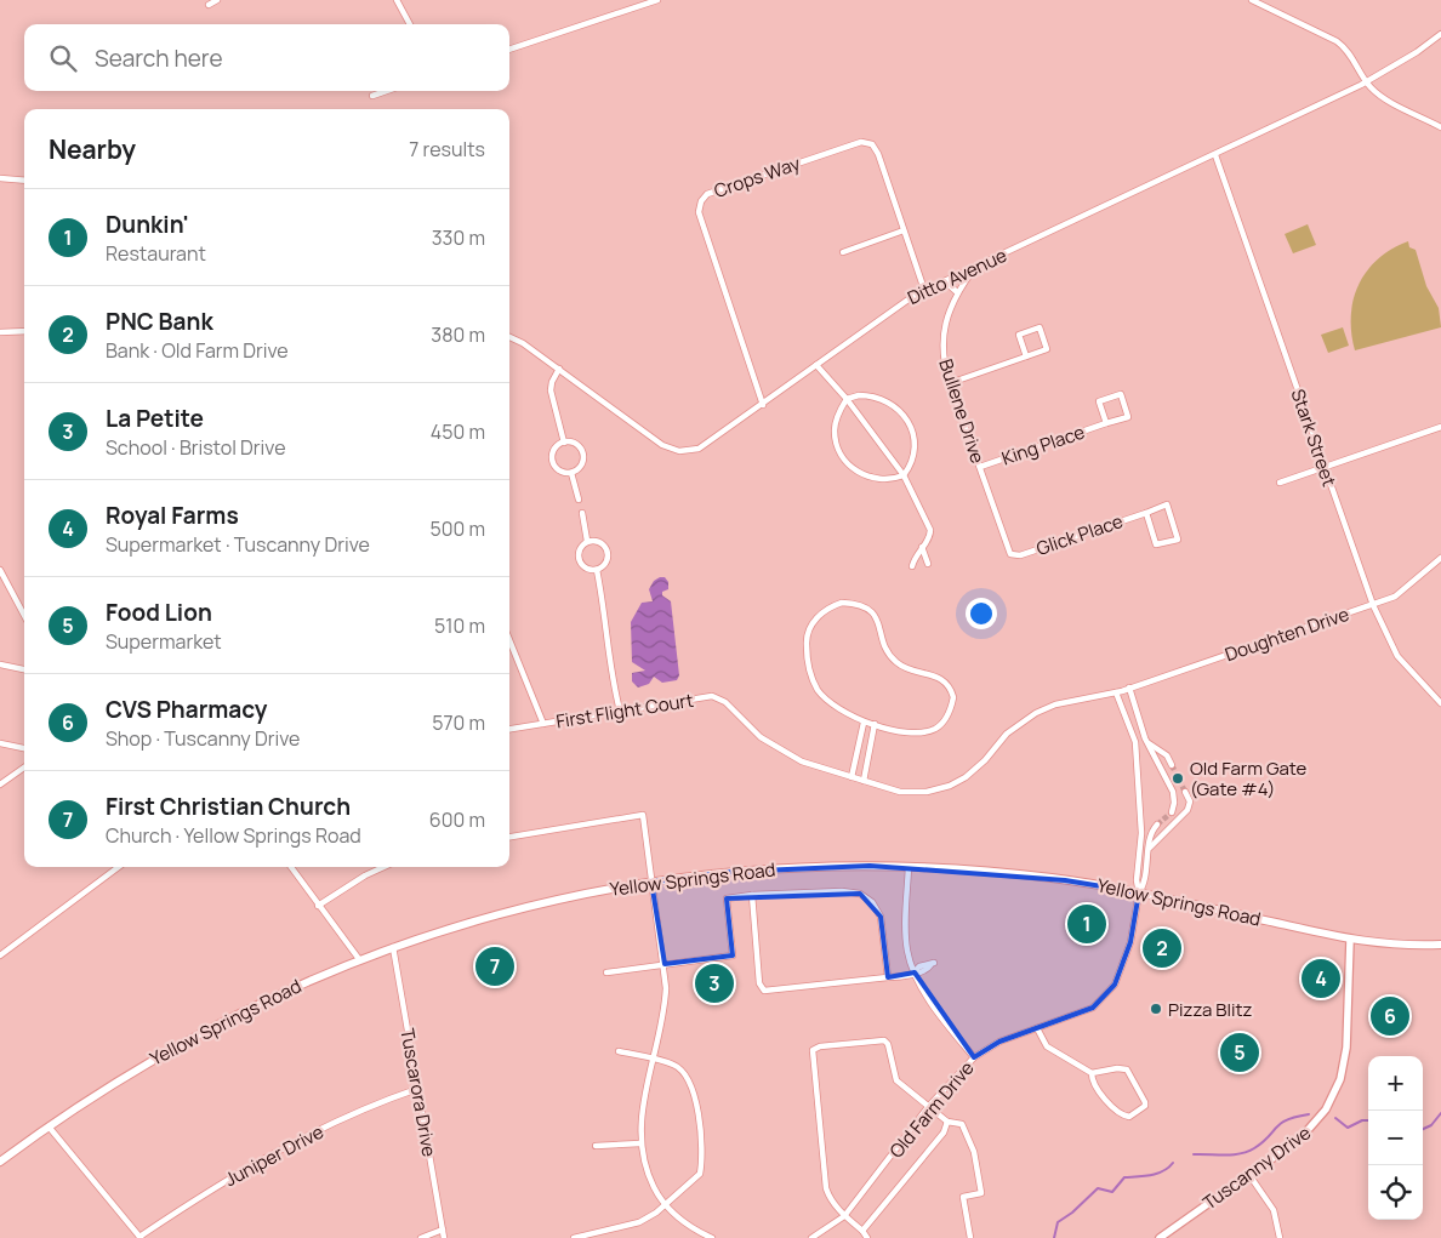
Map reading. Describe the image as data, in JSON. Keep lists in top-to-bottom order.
{
  "streets": {
    "main road": ["Yellow Springs Road"],
    "street": [
      "Crops Way",
      "Ditto Avenue",
      "Bullene Drive",
      "Stark Street",
      "King Place",
      "Glick Place",
      "Doughten Drive",
      "First Flight Court",
      "Tuscarora Drive",
      "Old Farm Drive",
      "Juniper Drive",
      "Tuscanny Drive"
    ]
  },
  "crossings": [
    ["Crops Way", "Ditto Avenue"],
    ["Ditto Avenue", "Bullene Drive"],
    ["Ditto Avenue", "Stark Street"],
    ["Bullene Drive", "King Place"],
    ["Bullene Drive", "Glick Place"],
    ["Stark Street", "Doughten Drive"],
    ["Doughten Drive", "First Flight Court"],
    ["Yellow Springs Road", "Tuscarora Drive"],
    ["Yellow Springs Road", "Old Farm Drive"],
    ["Yellow Springs Road", "Tuscanny Drive"],
    ["Tuscarora Drive", "Juniper Drive"]
  ],
  "places": ["Old Farm Gate (Gate #4)", "Pizza Blitz"],
  "page": {
    "search": "Search here",
    "heading": ["Nearby", "7 results"],
    "list": [
      {
        "mark": "1",
        "name": "Dunkin'",
        "note": "Restaurant",
        "value": "330 m"
      },
      {
        "mark": "2",
        "name": "PNC Bank",
        "note": "Bank · Old Farm Drive",
        "value": "380 m"
      },
      {
        "mark": "3",
        "name": "La Petite",
        "note": "School · Bristol Drive",
        "value": "450 m"
      },
      {
        "mark": "4",
        "name": "Royal Farms",
        "note": "Supermarket · Tuscanny Drive",
        "value": "500 m"
      },
      {
        "mark": "5",
        "name": "Food Lion",
        "note": "Supermarket",
        "value": "510 m"
      },
      {
        "mark": "6",
        "name": "CVS Pharmacy",
        "note": "Shop · Tuscanny Drive",
        "value": "570 m"
      },
      {
        "mark": "7",
        "name": "First Christian Church",
        "note": "Church · Yellow Springs Road",
        "value": "600 m"
      }
    ],
    "pins": [
      "1",
      "2",
      "7",
      "4",
      "3",
      "6",
      "5"
    ],
    "map_buttons": ["+", "−"]
  }
}
